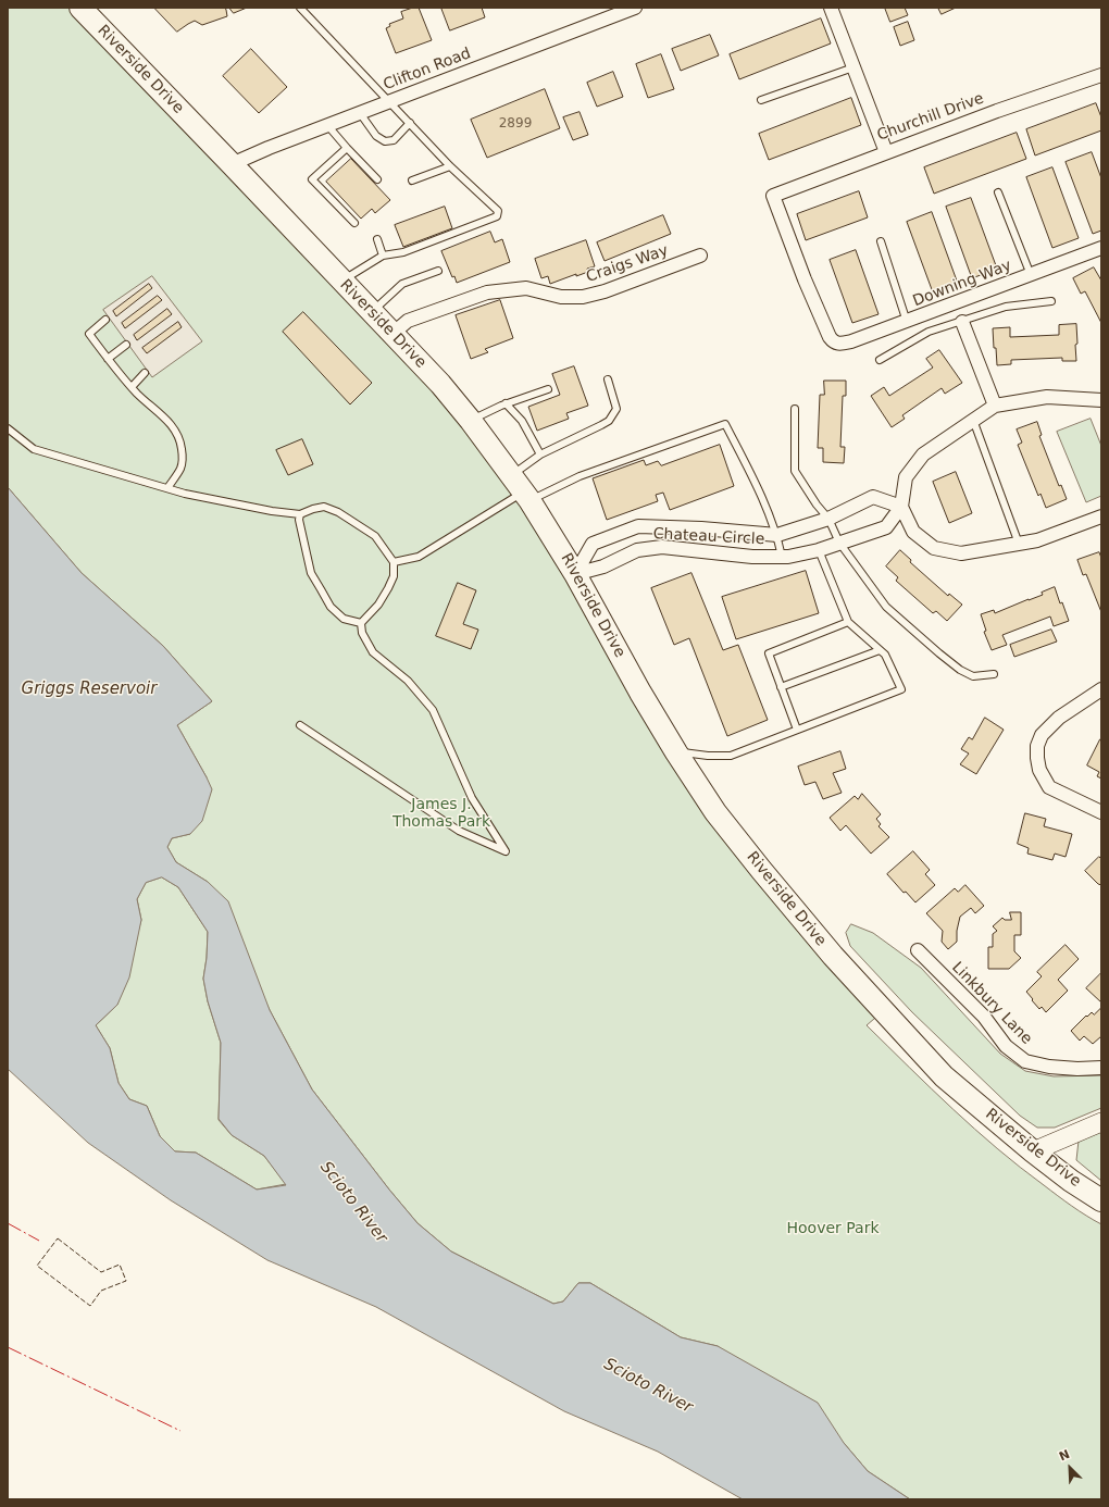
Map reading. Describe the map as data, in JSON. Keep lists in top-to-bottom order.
{
  "streets": {
    "main road": ["Riverside Drive"],
    "street": [
      "Clifton Road",
      "Churchill Drive",
      "Craigs Way",
      "Downing Way",
      "Chateau Circle",
      "Linkbury Lane"
    ]
  },
  "crossings": [
    ["Riverside Drive", "Clifton Road"],
    ["Riverside Drive", "Craigs Way"],
    ["Riverside Drive", "Chateau Circle"],
    ["Churchill Drive", "Downing Way"]
  ],
  "water": ["Griggs Reservoir", "Scioto River"],
  "parks": ["James J. Thomas Park", "Hoover Park"],
  "house_numbers": ["2899"],
  "north": "top left"
}
